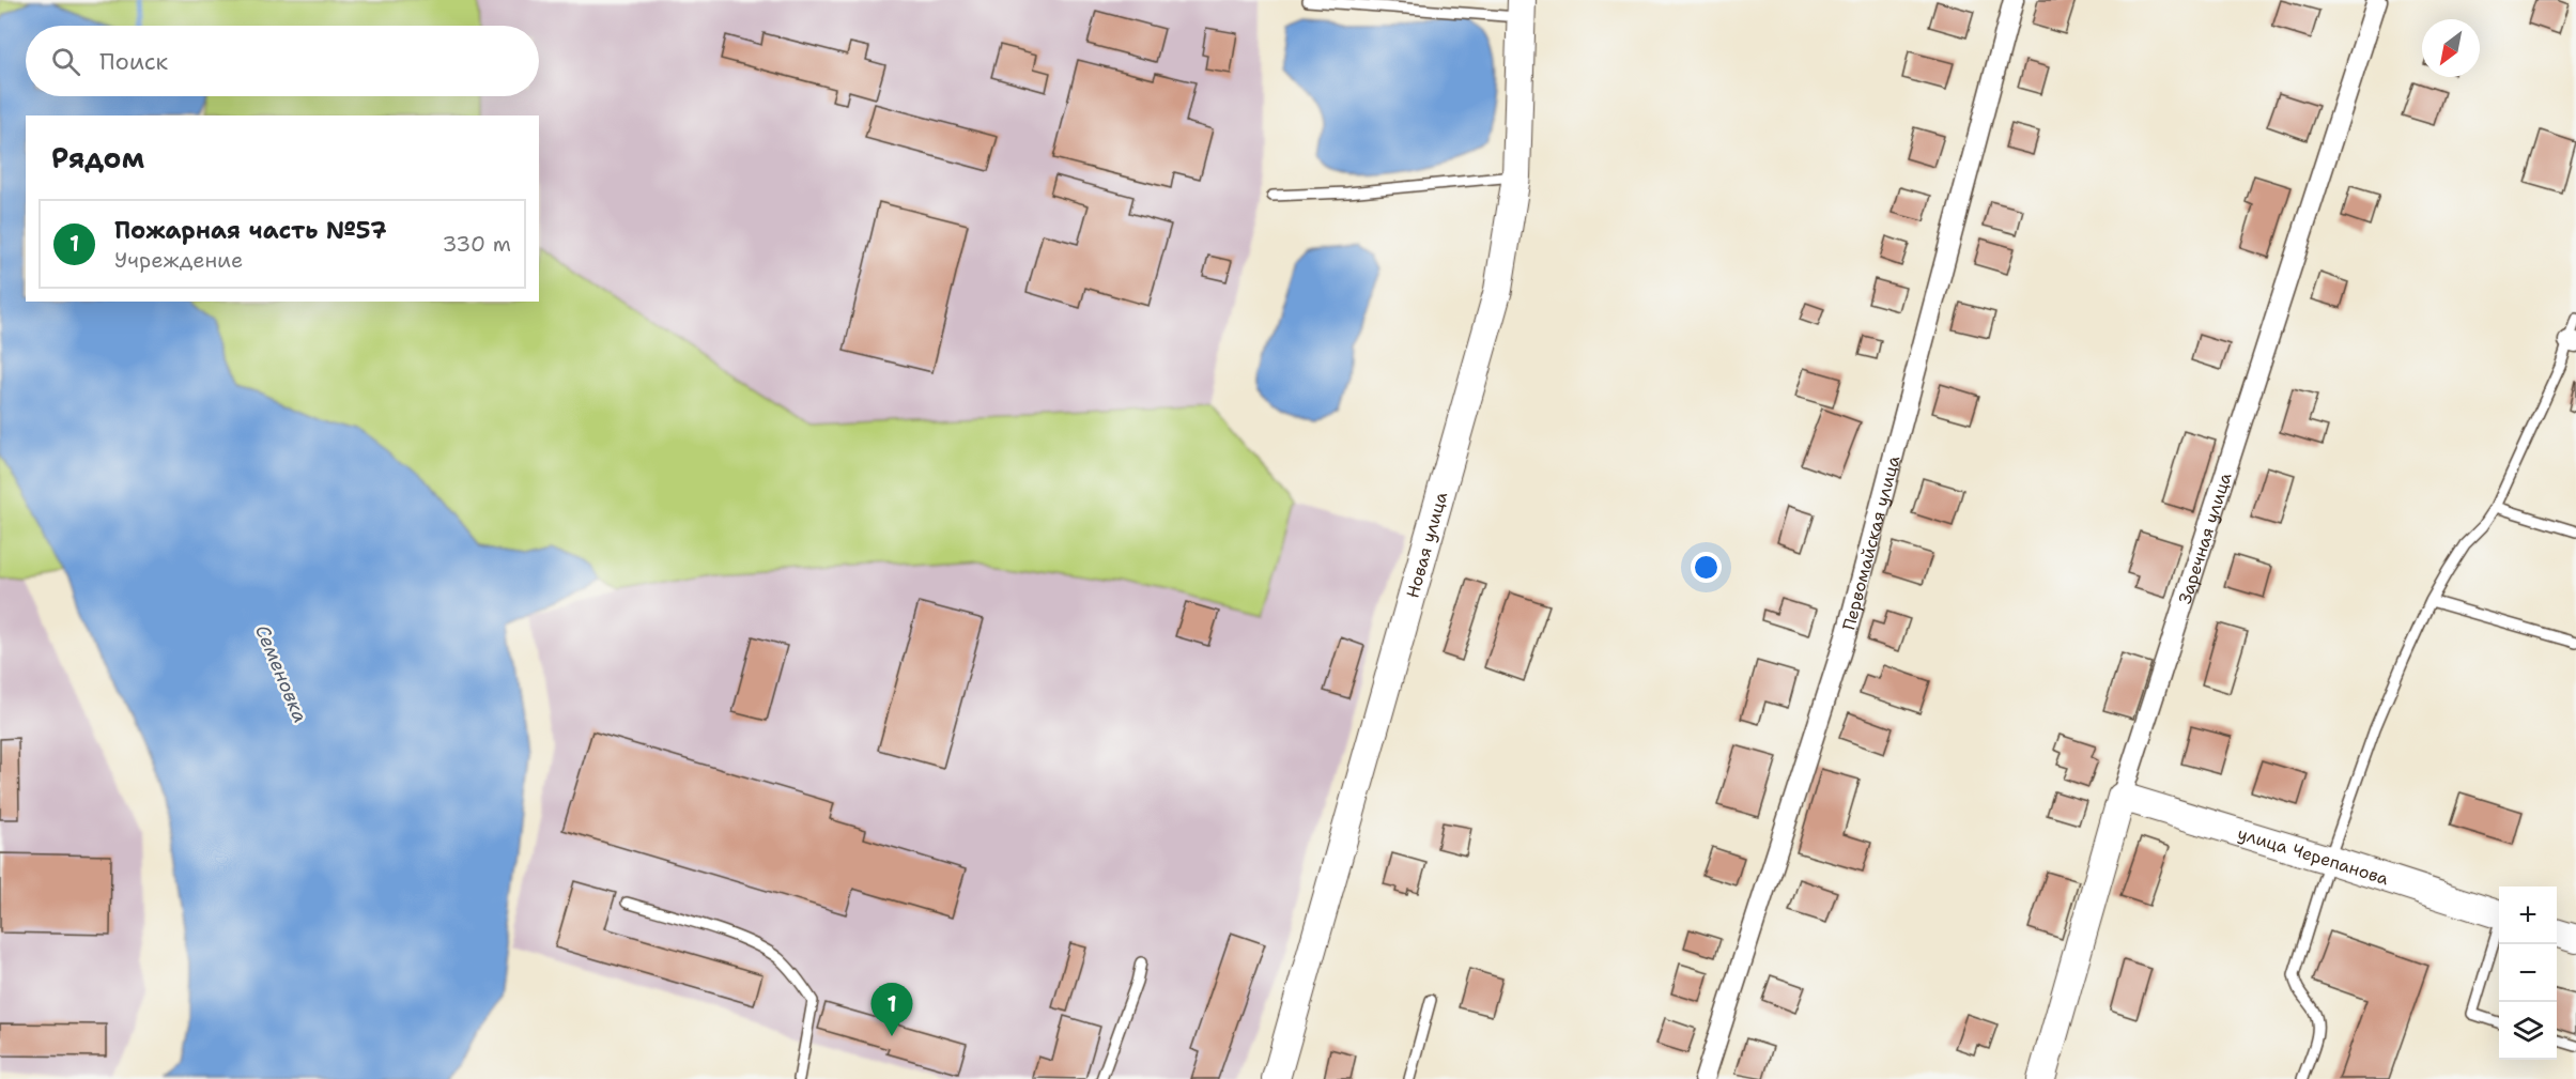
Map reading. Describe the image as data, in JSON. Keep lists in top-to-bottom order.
{
  "streets": {
    "street": [
      "Заречная улица",
      "Первомайская улица",
      "Новая улица",
      "улица Черепанова"
    ]
  },
  "crossings": [
    ["Заречная улица", "улица Черепанова"]
  ],
  "water": ["Семеновка"],
  "north": "bottom left",
  "page": {
    "search": "Поиск",
    "heading": "Рядом",
    "list": [
      {
        "mark": "1",
        "name": "Пожарная часть №57",
        "note": "Учреждение",
        "value": "330 m"
      }
    ],
    "map_buttons": ["+", "−"],
    "pins": "1"
  }
}
